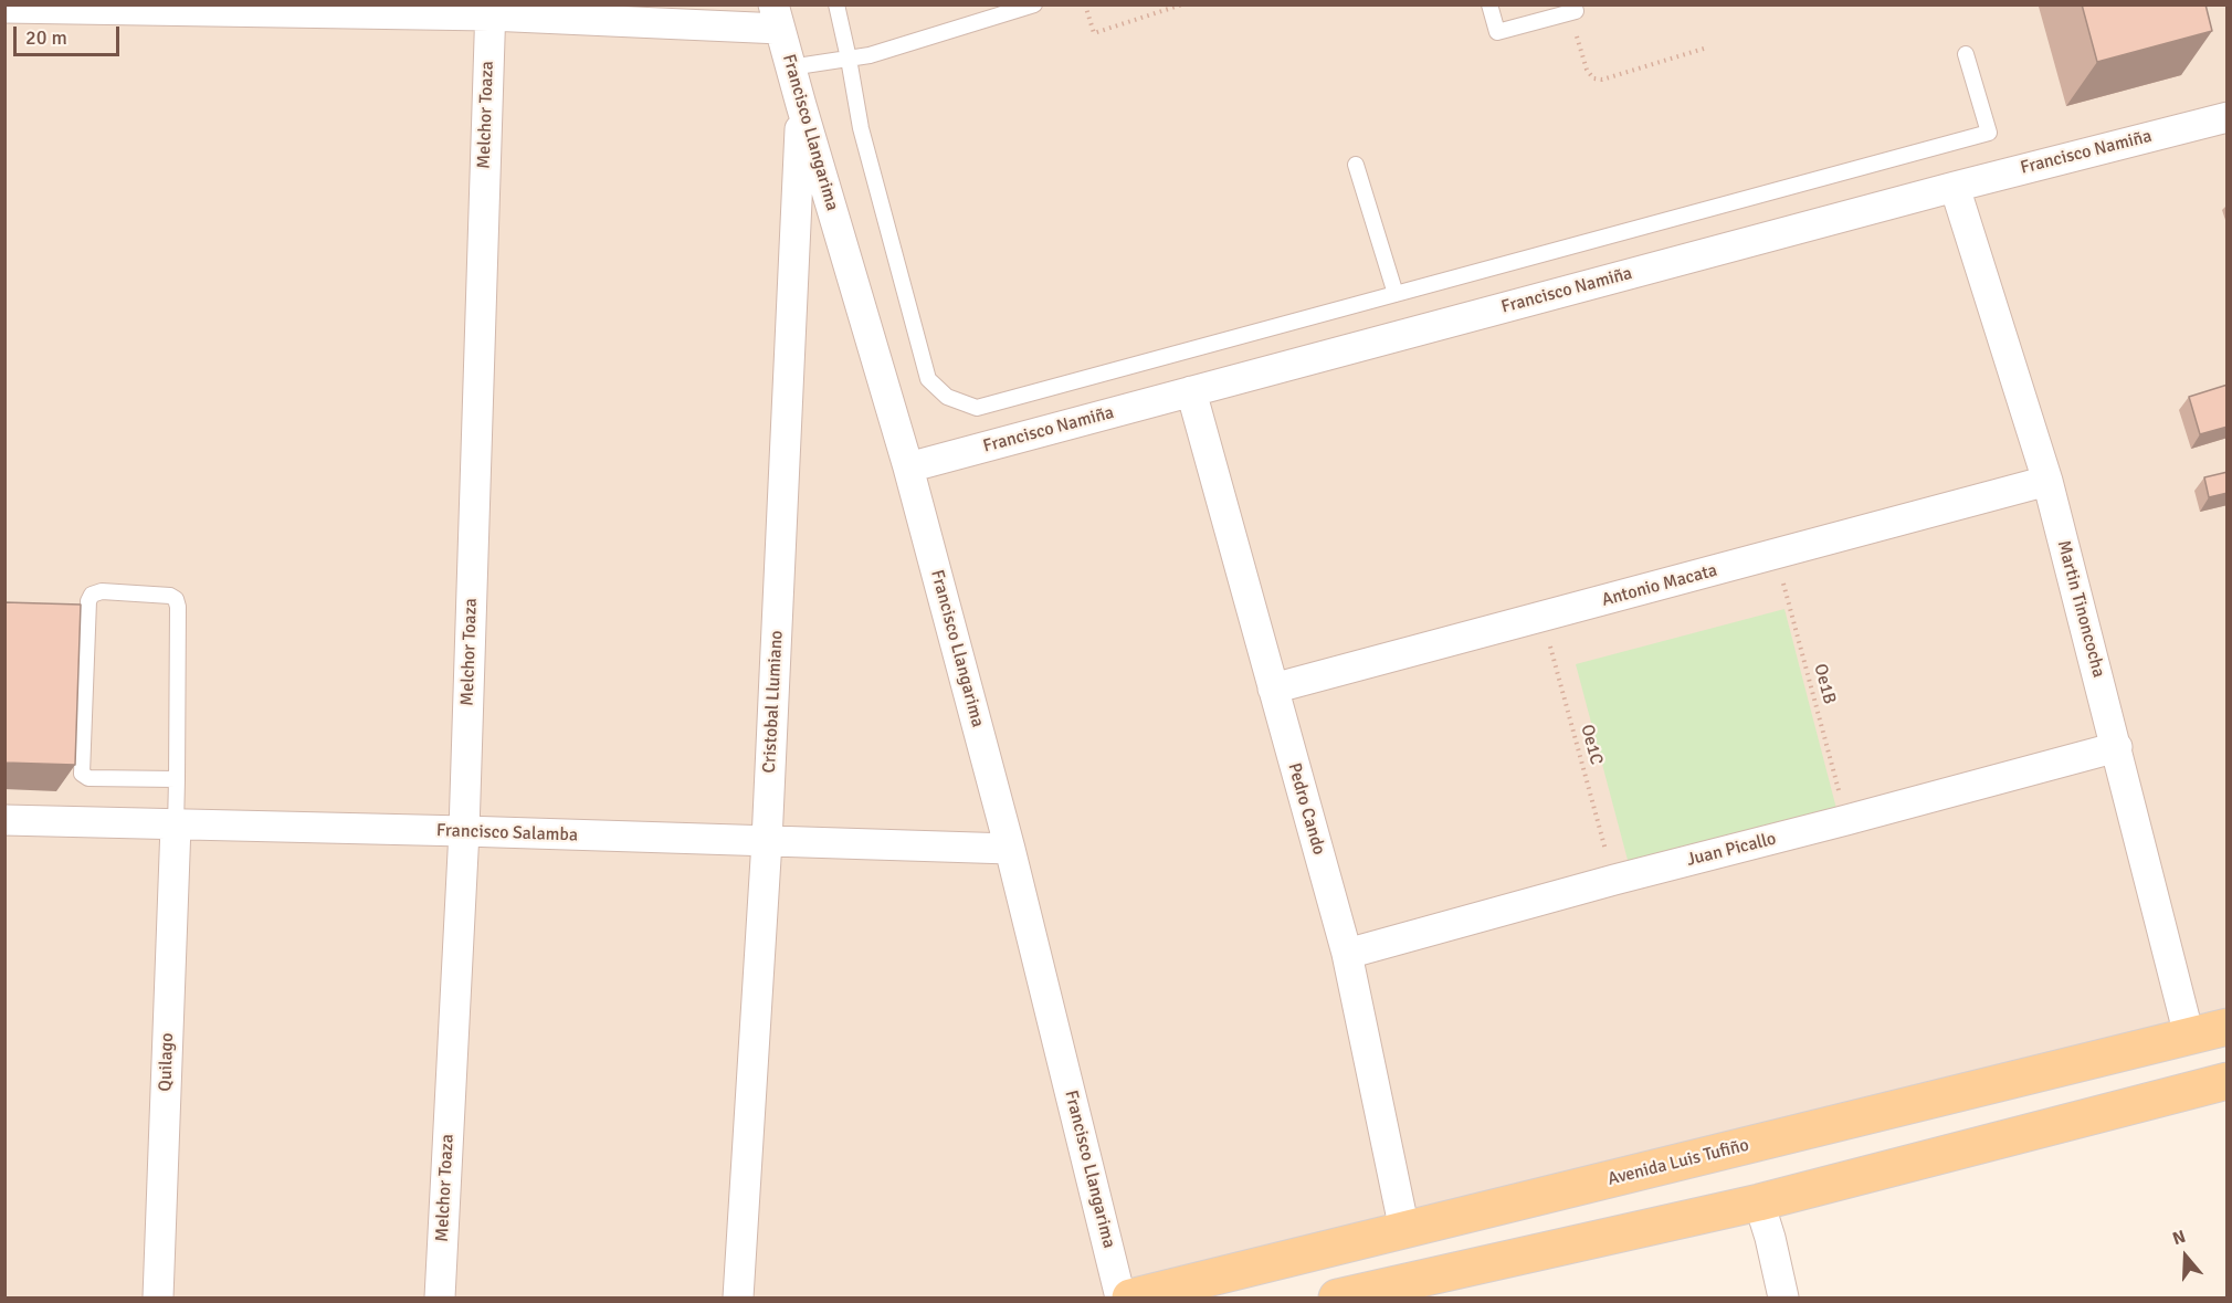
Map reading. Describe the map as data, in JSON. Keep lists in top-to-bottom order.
{
  "streets": {
    "main road": ["Avenida Luis Tufiño"],
    "street": [
      "Melchor Toaza",
      "Francisco Llangarima",
      "Francisco Namiña",
      "Antonio Macata",
      "Martin Tinoncocha",
      "Cristobal Llumiano",
      "Pedro Cando",
      "Francisco Salamba",
      "Juan Picallo",
      "Quilago"
    ],
    "path": ["Oe1B", "Oe1C"]
  },
  "crossings": [
    ["Melchor Toaza", "Francisco Salamba"],
    ["Francisco Llangarima", "Francisco Namiña"],
    ["Francisco Llangarima", "Cristobal Llumiano"],
    ["Francisco Llangarima", "Francisco Salamba"],
    ["Francisco Namiña", "Martin Tinoncocha"],
    ["Francisco Namiña", "Pedro Cando"],
    ["Antonio Macata", "Martin Tinoncocha"],
    ["Antonio Macata", "Oe1B"],
    ["Antonio Macata", "Oe1C"],
    ["Antonio Macata", "Pedro Cando"],
    ["Martin Tinoncocha", "Juan Picallo"],
    ["Martin Tinoncocha", "Avenida Luis Tufiño"],
    ["Oe1B", "Juan Picallo"],
    ["Cristobal Llumiano", "Francisco Salamba"],
    ["Oe1C", "Juan Picallo"],
    ["Pedro Cando", "Juan Picallo"],
    ["Pedro Cando", "Avenida Luis Tufiño"],
    ["Francisco Salamba", "Quilago"]
  ],
  "scale_bar": "20 m",
  "north": "top"
}
